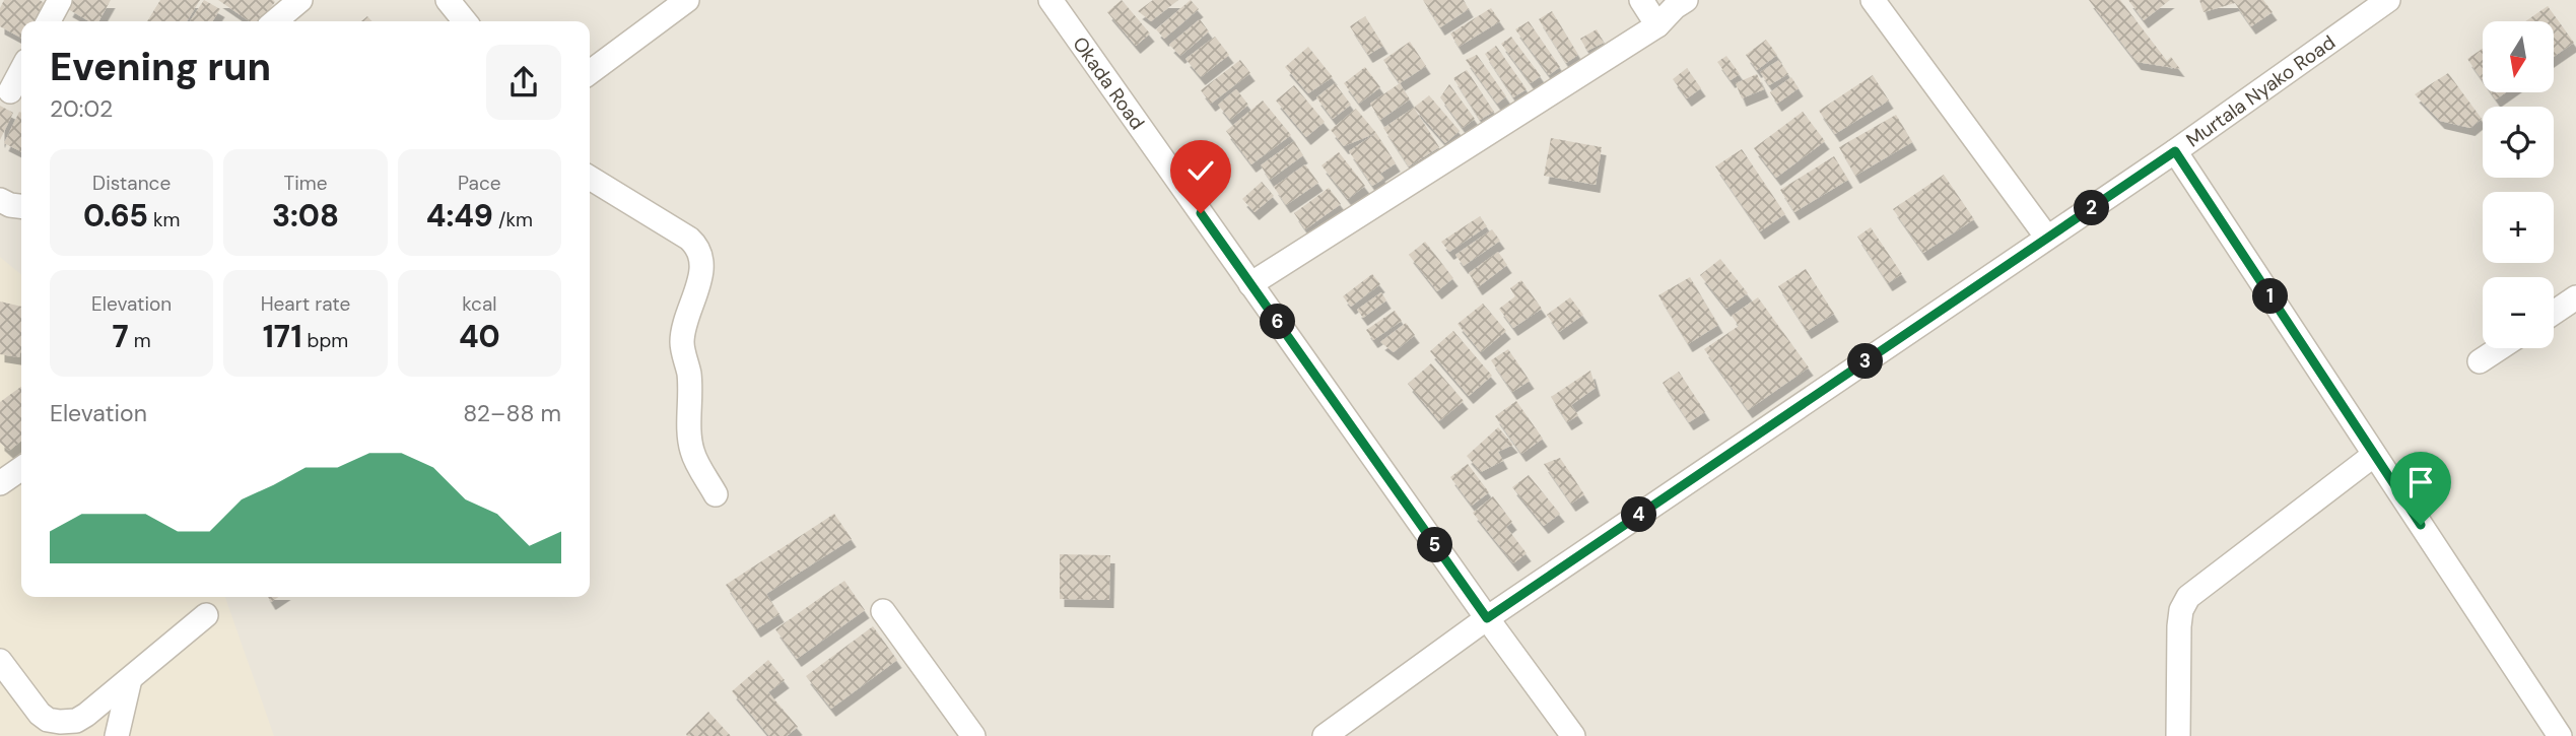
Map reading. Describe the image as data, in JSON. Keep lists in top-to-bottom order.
{
  "streets": {
    "street": ["Okada Road", "Murtala Nyako Road"]
  },
  "crossings": [
    ["Okada Road", "Murtala Nyako Road"]
  ],
  "north": "bottom",
  "page": {
    "map_buttons": ["+", "−"],
    "heading": ["Evening run", "20:02"],
    "stats": [
      ["Distance", "0.65 km"],
      ["Time", "3:08"],
      ["Pace", "4:49 /km"],
      ["Elevation", "7 m"],
      ["Heart rate", "171 bpm"],
      ["kcal", "40"]
    ],
    "pins": [
      "2",
      "1",
      "6",
      "3",
      "4",
      "5"
    ],
    "chart": ["Elevation", "82–88 m"]
  }
}
